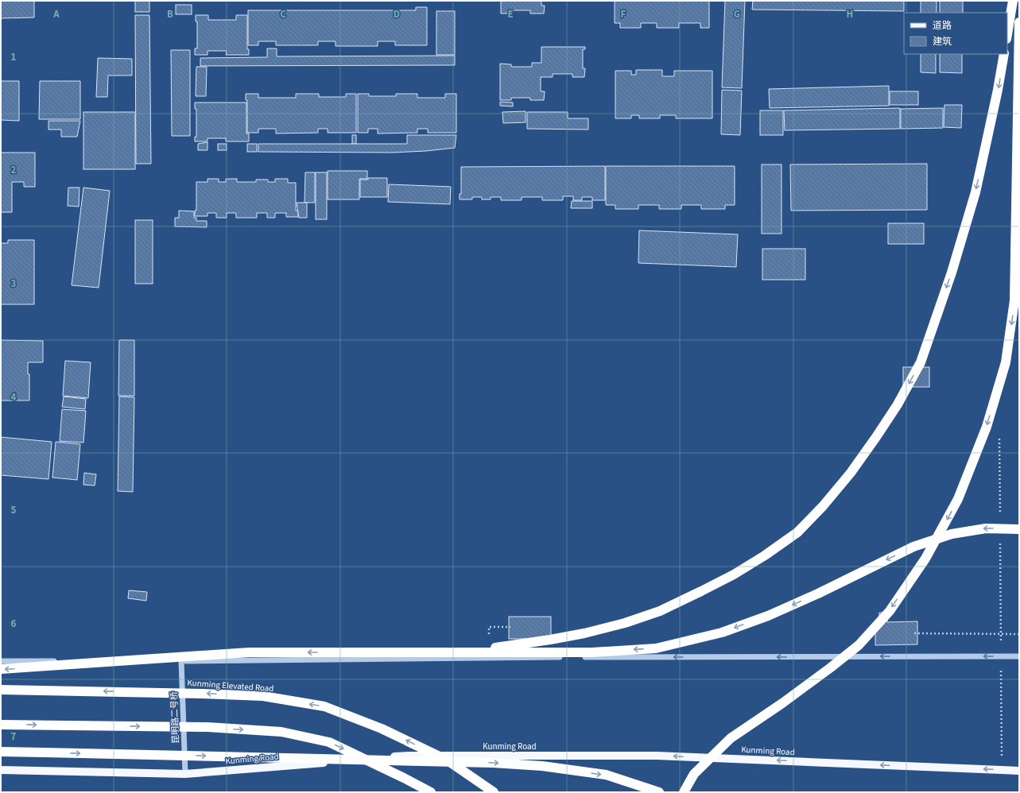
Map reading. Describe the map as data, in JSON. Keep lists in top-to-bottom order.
{
  "streets": {
    "highway": ["Kunming Elevated Road"],
    "main road": ["Kunming Road"],
    "street": ["昆明路二号桥"]
  },
  "crossings": [
    ["昆明路二号桥", "Kunming Road"]
  ],
  "one_way": ["Kunming Road"],
  "legend": ["道路", "建筑"],
  "grid": {
    "columns": [
      "A",
      "B",
      "C",
      "D",
      "E",
      "F",
      "G",
      "H"
    ],
    "rows": [
      "1",
      "2",
      "3",
      "4",
      "5",
      "6",
      "7"
    ]
  }
}
